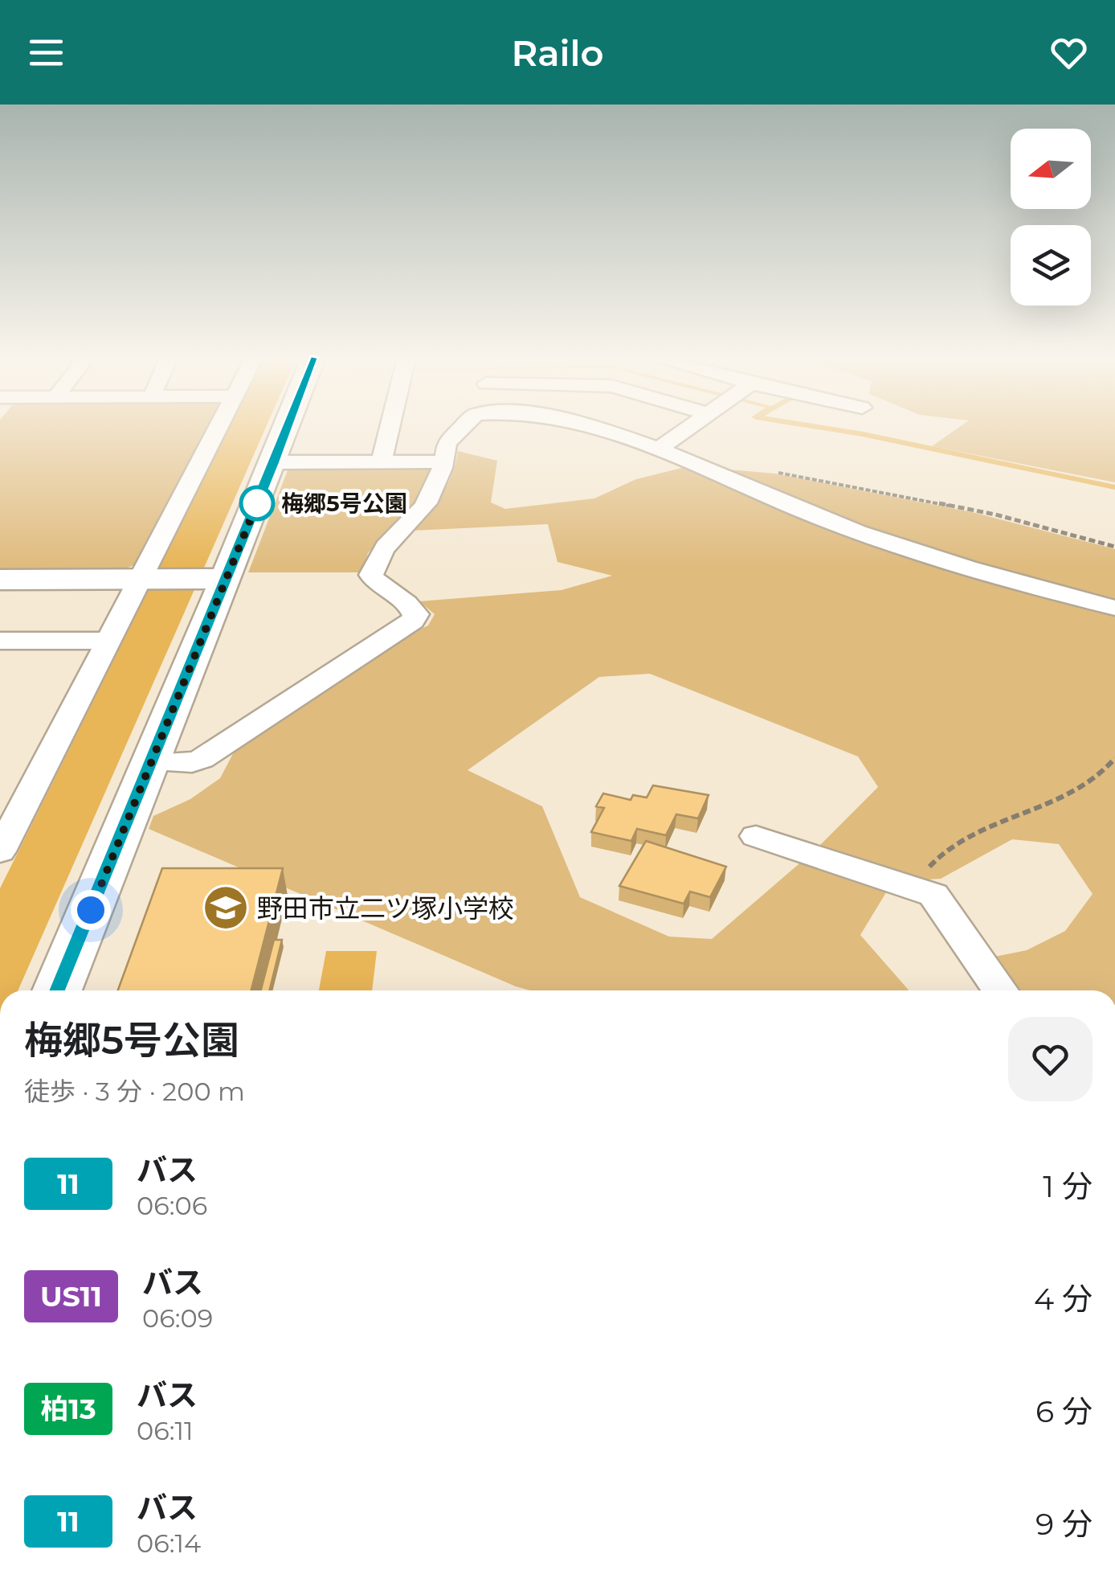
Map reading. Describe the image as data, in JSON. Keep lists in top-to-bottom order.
{
  "places": {
    "other": ["梅郷5号公園"],
    "school or university": ["野田市立二ツ塚小学校"]
  },
  "lines": ["bus line 11"],
  "north": "left",
  "page": {
    "header": "Railo",
    "heading": ["梅郷5号公園", "徒歩 · 3 分 · 200 m"],
    "list": [
      {
        "mark": "11",
        "name": "バス",
        "note": "06:06",
        "value": "1 分"
      },
      {
        "mark": "US11",
        "name": "バス",
        "note": "06:09",
        "value": "4 分"
      },
      {
        "mark": "柏13",
        "name": "バス",
        "note": "06:11",
        "value": "6 分"
      },
      {
        "mark": "11",
        "name": "バス",
        "note": "06:14",
        "value": "9 分"
      }
    ]
  }
}
